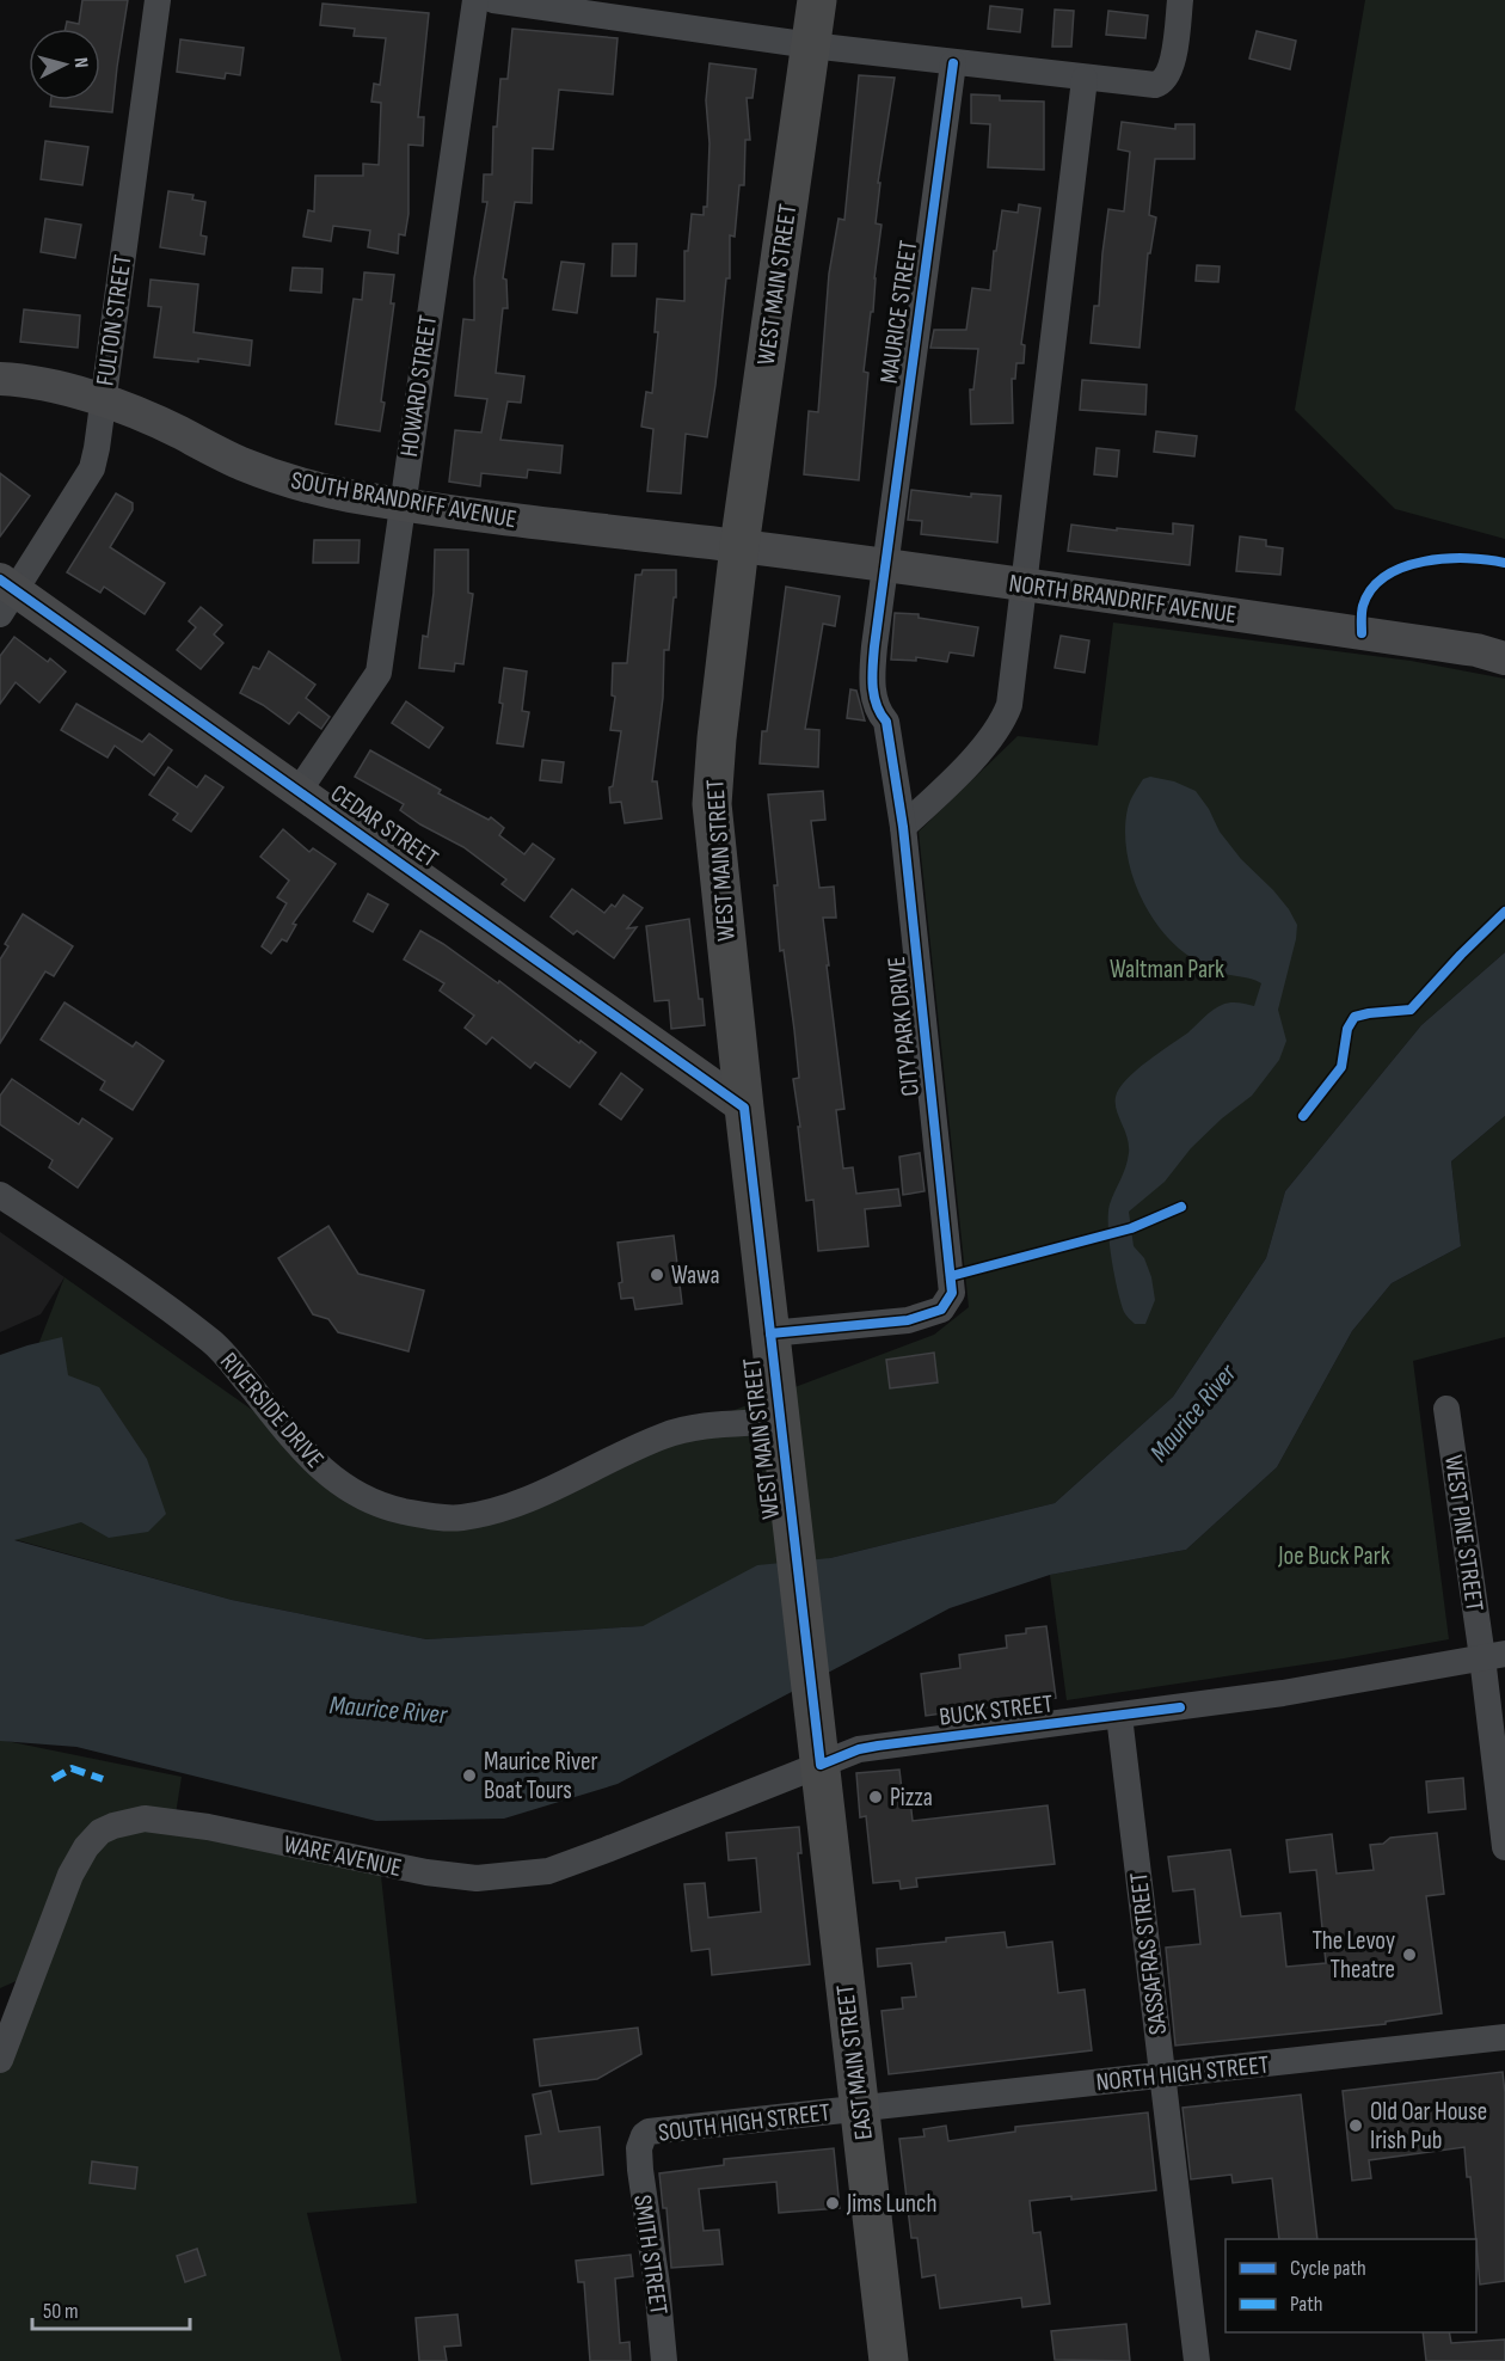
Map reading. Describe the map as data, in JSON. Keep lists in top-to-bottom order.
{
  "streets": {
    "highway": ["WEST MAIN STREET", "EAST MAIN STREET"],
    "main road": ["SOUTH BRANDRIFF AVENUE", "NORTH BRANDRIFF AVENUE", "CEDAR STREET"],
    "street": [
      "MAURICE STREET",
      "FULTON STREET",
      "HOWARD STREET",
      "CITY PARK DRIVE",
      "RIVERSIDE DRIVE",
      "WEST PINE STREET",
      "BUCK STREET",
      "WARE AVENUE",
      "SASSAFRAS STREET",
      "NORTH HIGH STREET",
      "SOUTH HIGH STREET",
      "SMITH STREET"
    ]
  },
  "crossings": [
    ["WEST MAIN STREET", "SOUTH BRANDRIFF AVENUE"],
    ["WEST MAIN STREET", "NORTH BRANDRIFF AVENUE"],
    ["WEST MAIN STREET", "CEDAR STREET"],
    ["WEST MAIN STREET", "CITY PARK DRIVE"],
    ["WEST MAIN STREET", "RIVERSIDE DRIVE"],
    ["WEST MAIN STREET", "BUCK STREET"],
    ["WEST MAIN STREET", "WARE AVENUE"],
    ["WEST MAIN STREET", "EAST MAIN STREET"],
    ["MAURICE STREET", "NORTH BRANDRIFF AVENUE"],
    ["MAURICE STREET", "CITY PARK DRIVE"],
    ["FULTON STREET", "SOUTH BRANDRIFF AVENUE"],
    ["FULTON STREET", "CEDAR STREET"],
    ["HOWARD STREET", "SOUTH BRANDRIFF AVENUE"],
    ["HOWARD STREET", "CEDAR STREET"],
    ["SOUTH BRANDRIFF AVENUE", "NORTH BRANDRIFF AVENUE"],
    ["NORTH BRANDRIFF AVENUE", "CITY PARK DRIVE"],
    ["WEST PINE STREET", "BUCK STREET"],
    ["BUCK STREET", "WARE AVENUE"],
    ["BUCK STREET", "SASSAFRAS STREET"],
    ["BUCK STREET", "EAST MAIN STREET"],
    ["WARE AVENUE", "EAST MAIN STREET"],
    ["SASSAFRAS STREET", "NORTH HIGH STREET"],
    ["EAST MAIN STREET", "NORTH HIGH STREET"],
    ["EAST MAIN STREET", "SOUTH HIGH STREET"],
    ["NORTH HIGH STREET", "SOUTH HIGH STREET"],
    ["SOUTH HIGH STREET", "SMITH STREET"]
  ],
  "water": ["Maurice River"],
  "parks": ["Waltman Park", "Joe Buck Park"],
  "places": [
    "Wawa",
    "Maurice River Boat Tours",
    "Pizza",
    "The Levoy Theatre",
    "Old Oar House Irish Pub",
    "Jims Lunch"
  ],
  "legend": ["Cycle path", "Path"],
  "scale_bar": "50 m",
  "north": "right"
}
